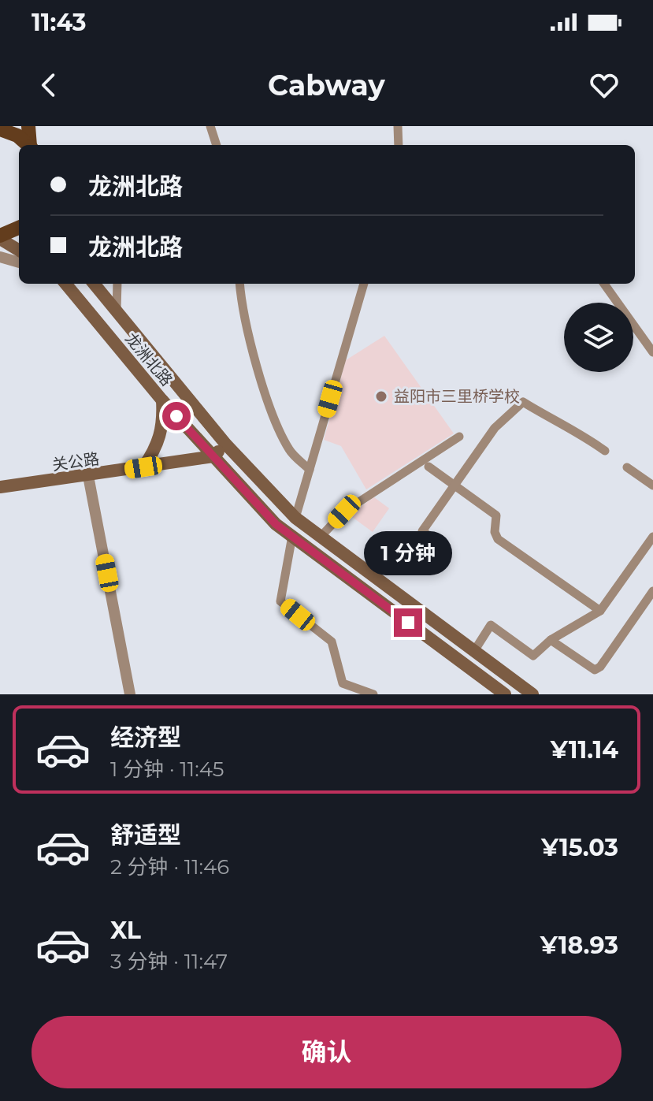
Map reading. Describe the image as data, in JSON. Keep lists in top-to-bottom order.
{
  "streets": {
    "main road": ["龙洲北路", "关公路"]
  },
  "crossings": [
    ["龙洲北路", "关公路"]
  ],
  "places": ["益阳市三里桥学校"],
  "page": {
    "status": "11:43",
    "header": "Cabway",
    "banner": ["龙洲北路", "龙洲北路"],
    "bubble": "1 分钟",
    "list": [
      {
        "name": "经济型",
        "note": "1 分钟 · 11:45",
        "value": "¥11.14"
      },
      {
        "name": "舒适型",
        "note": "2 分钟 · 11:46",
        "value": "¥15.03"
      },
      {
        "name": "XL",
        "note": "3 分钟 · 11:47",
        "value": "¥18.93"
      }
    ],
    "buttons": "确认"
  }
}
